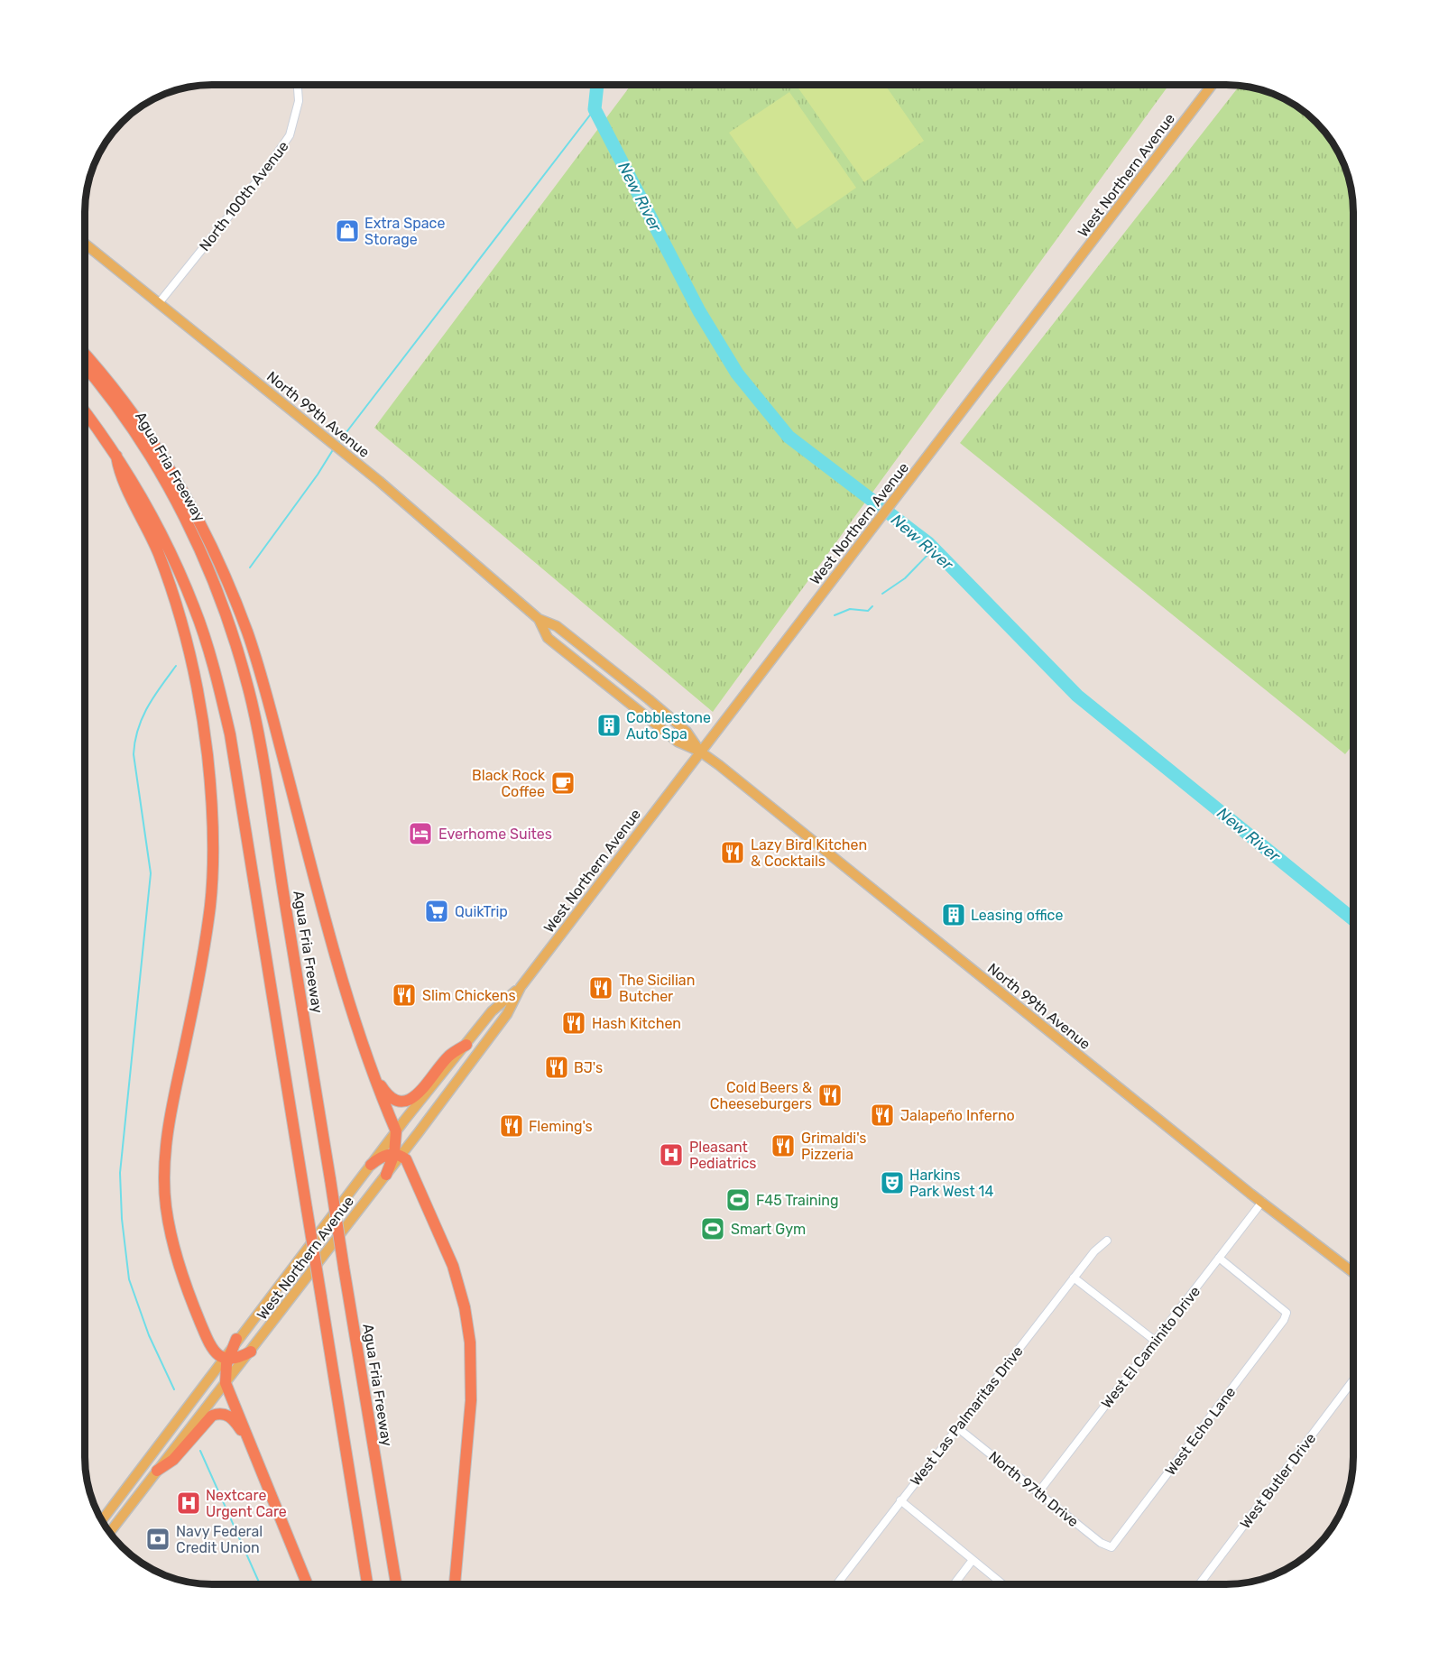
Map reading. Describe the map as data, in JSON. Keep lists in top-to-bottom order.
{
  "streets": {
    "highway": ["Agua Fria Freeway"],
    "main road": ["West Northern Avenue", "North 99th Avenue"],
    "street": [
      "North 100th Avenue",
      "West El Caminito Drive",
      "West Las Palmaritas Drive",
      "West Echo Lane",
      "West Butler Drive",
      "North 97th Drive"
    ]
  },
  "crossings": [
    ["West Northern Avenue", "North 99th Avenue"],
    ["North 100th Avenue", "North 99th Avenue"],
    ["North 99th Avenue", "West El Caminito Drive"],
    ["West El Caminito Drive", "West Echo Lane"],
    ["West El Caminito Drive", "North 97th Drive"],
    ["West Las Palmaritas Drive", "North 97th Drive"],
    ["West Echo Lane", "North 97th Drive"]
  ],
  "water": ["New River"],
  "places": {
    "shop": ["Extra Space Storage"],
    "building": ["Cobblestone Auto Spa", "Leasing office"],
    "cafe": ["Black Rock Coffee"],
    "hotel": ["Everhome Suites"],
    "restaurant": [
      "Lazy Bird Kitchen & Cocktails",
      "The Sicilian Butcher",
      "Slim Chickens",
      "Hash Kitchen",
      "BJ's",
      "Cold Beers & Cheeseburgers",
      "Jalapeño Inferno",
      "Fleming's",
      "Grimaldi's Pizzeria"
    ],
    "supermarket": ["QuikTrip"],
    "hospital": ["Pleasant Pediatrics", "Nextcare Urgent Care"],
    "theatre": ["Harkins Park West 14"],
    "sports": ["F45 Training", "Smart Gym"],
    "bank": ["Navy Federal Credit Union"]
  }
}
